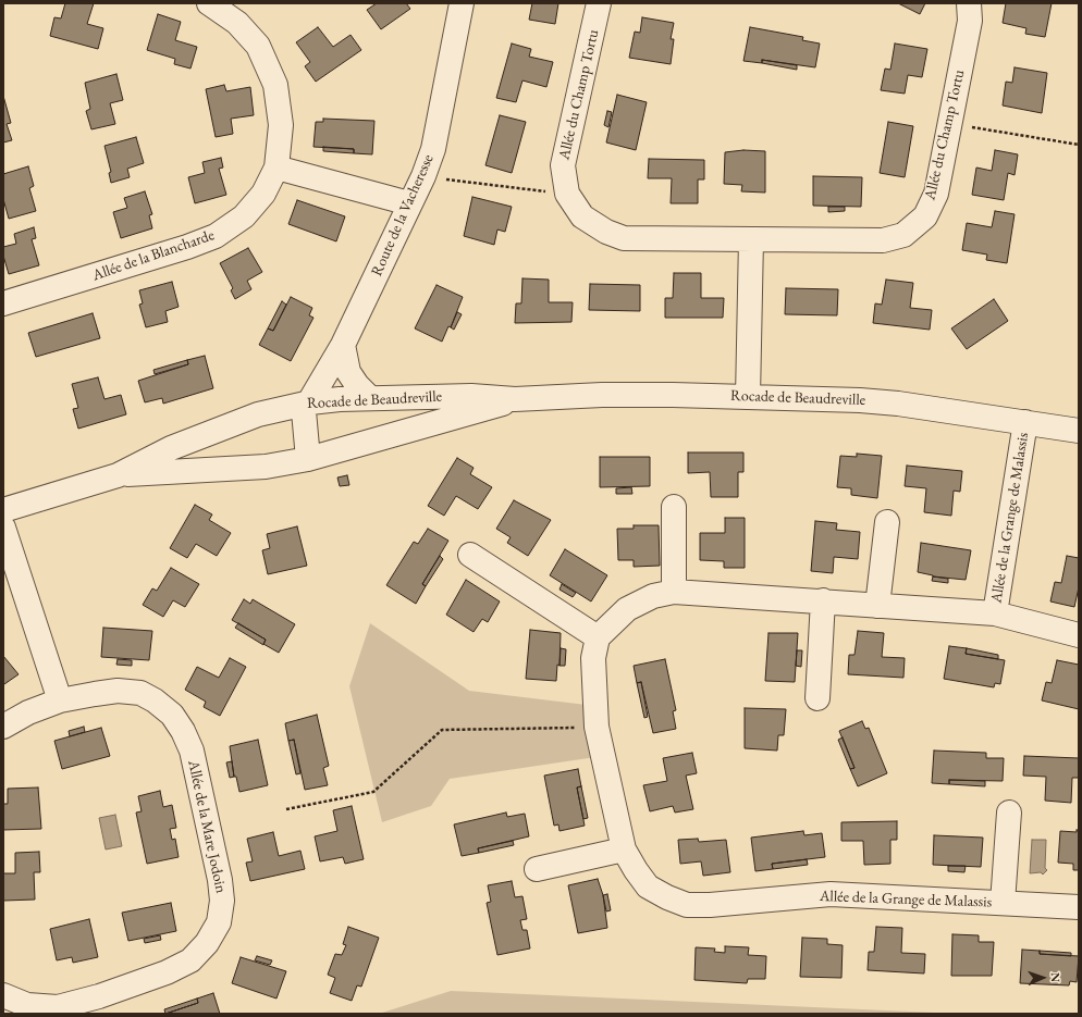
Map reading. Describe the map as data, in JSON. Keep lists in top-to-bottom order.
{
  "streets": {
    "street": [
      "Allée du Champ Tortu",
      "Route de la Vacheresse",
      "Allée de la Blancharde",
      "Rocade de Beaudreville",
      "Allée de la Grange de Malassis",
      "Allée de la Mare Jodoin"
    ]
  },
  "crossings": [
    ["Route de la Vacheresse", "Rocade de Beaudreville"],
    ["Rocade de Beaudreville", "Allée de la Grange de Malassis"]
  ],
  "north": "right"
}
